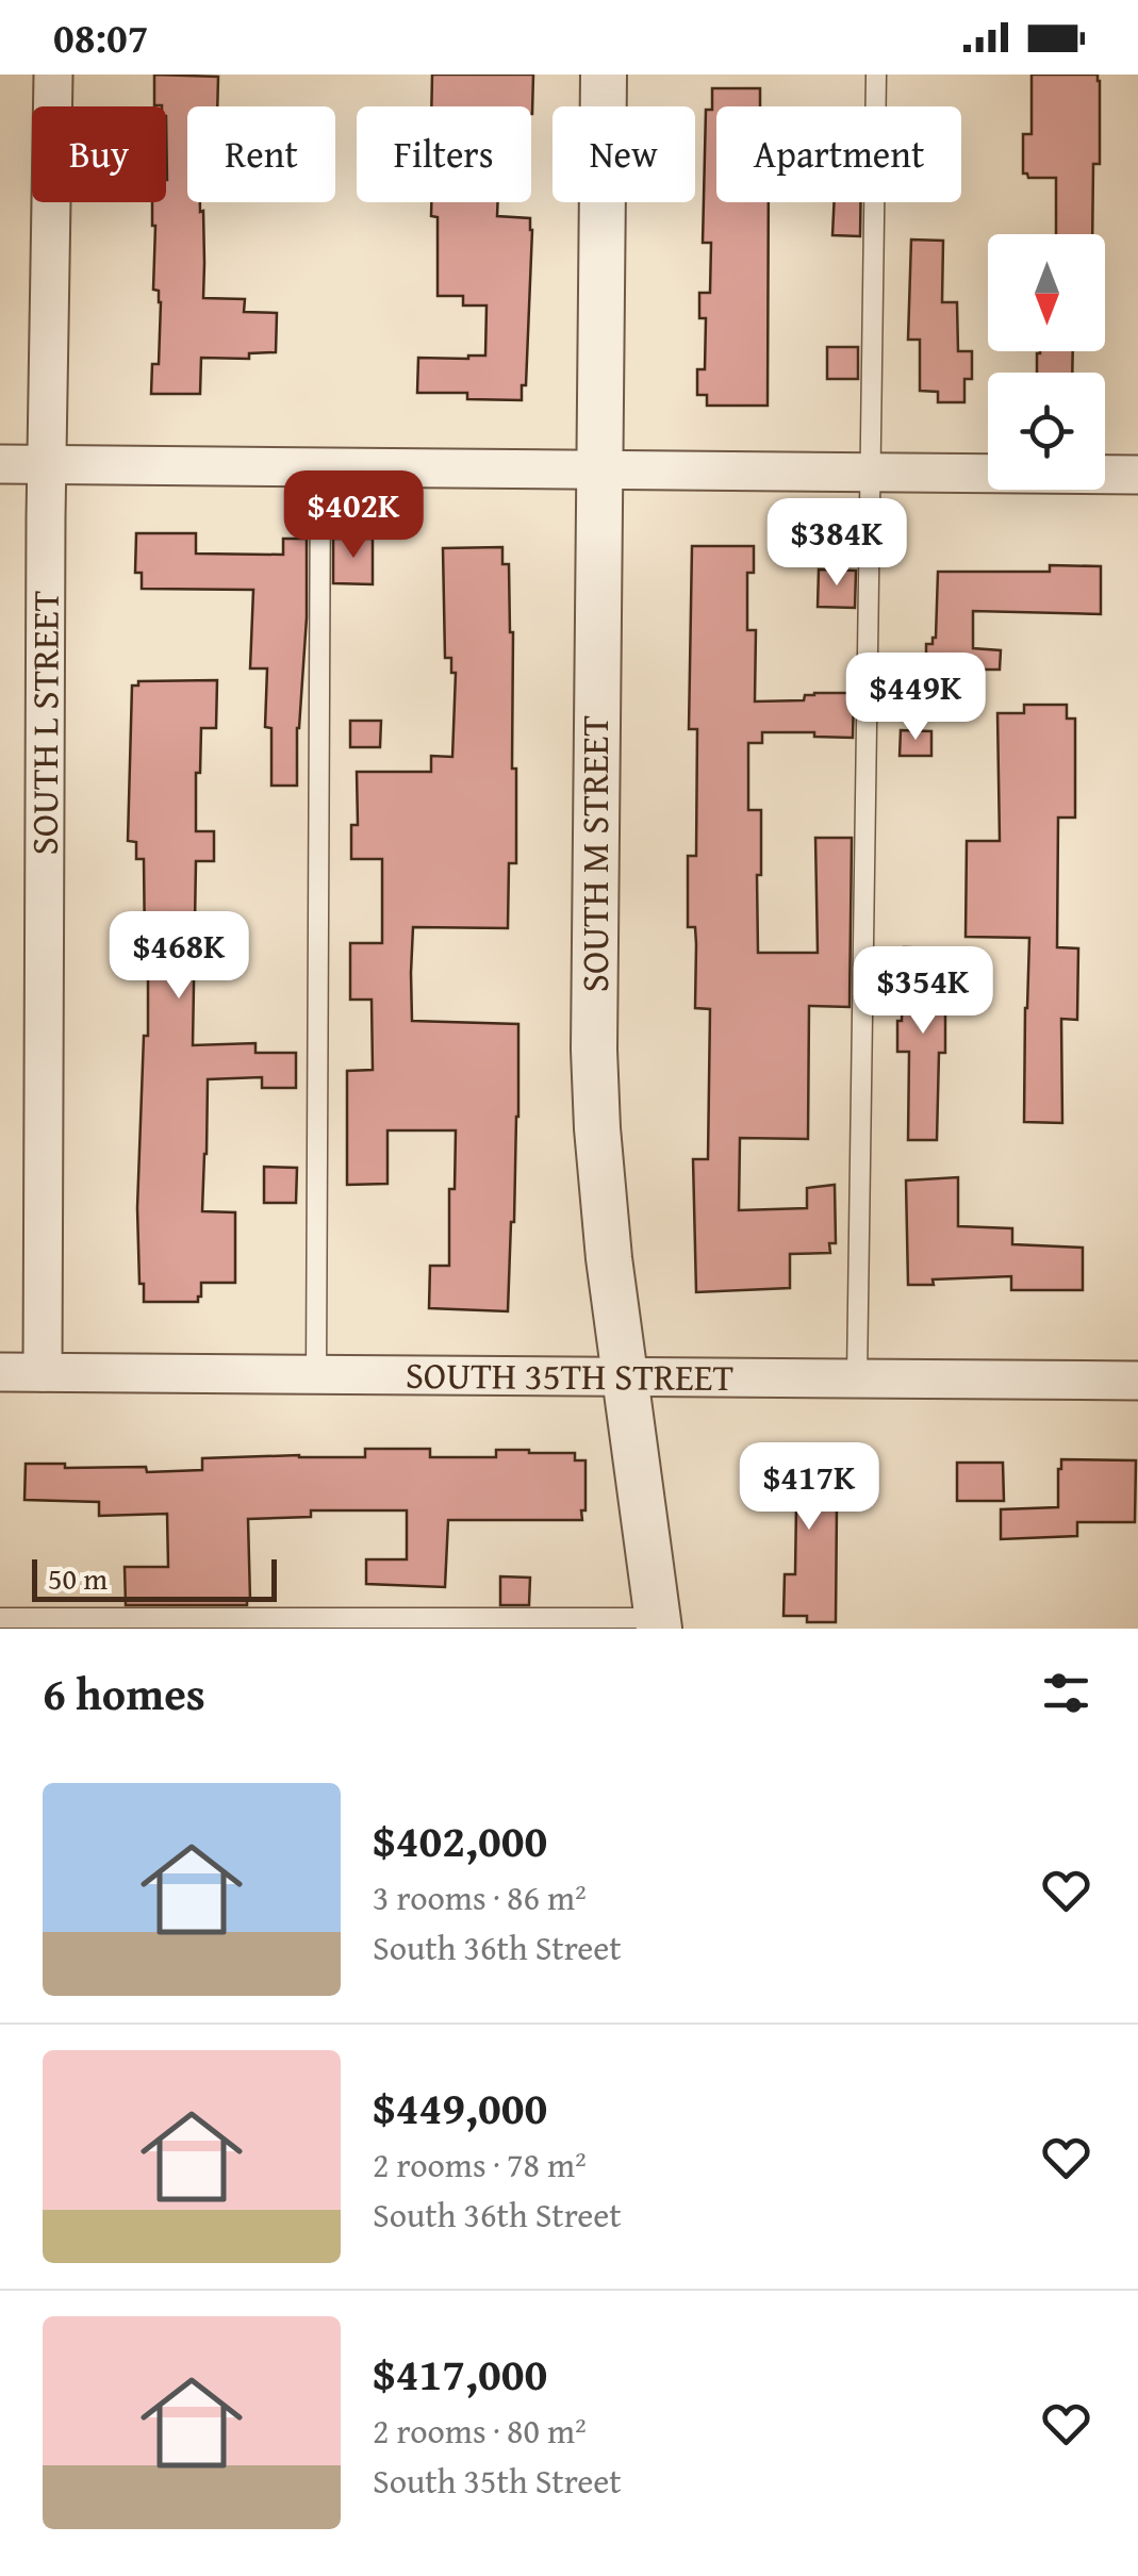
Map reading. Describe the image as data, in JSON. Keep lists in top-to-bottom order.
{
  "streets": {
    "street": ["SOUTH L STREET", "SOUTH M STREET", "SOUTH 35TH STREET"]
  },
  "crossings": [
    ["SOUTH L STREET", "SOUTH 35TH STREET"],
    ["SOUTH M STREET", "SOUTH 35TH STREET"]
  ],
  "scale_bar": "50 m",
  "north": "bottom",
  "page": {
    "status": "08:07",
    "chip": [
      "Buy",
      "Rent",
      "Filters",
      "New",
      "Apartment"
    ],
    "price": [
      "$402K",
      "$384K",
      "$449K",
      "$468K",
      "$354K",
      "$417K"
    ],
    "scale": "50 m",
    "heading": "6 homes",
    "list": [
      {
        "name": "$402,000",
        "note": "3 rooms · 86 m² · South 36th Street"
      },
      {
        "name": "$449,000",
        "note": "2 rooms · 78 m² · South 36th Street"
      },
      {
        "name": "$417,000",
        "note": "2 rooms · 80 m² · South 35th Street"
      }
    ]
  }
}
